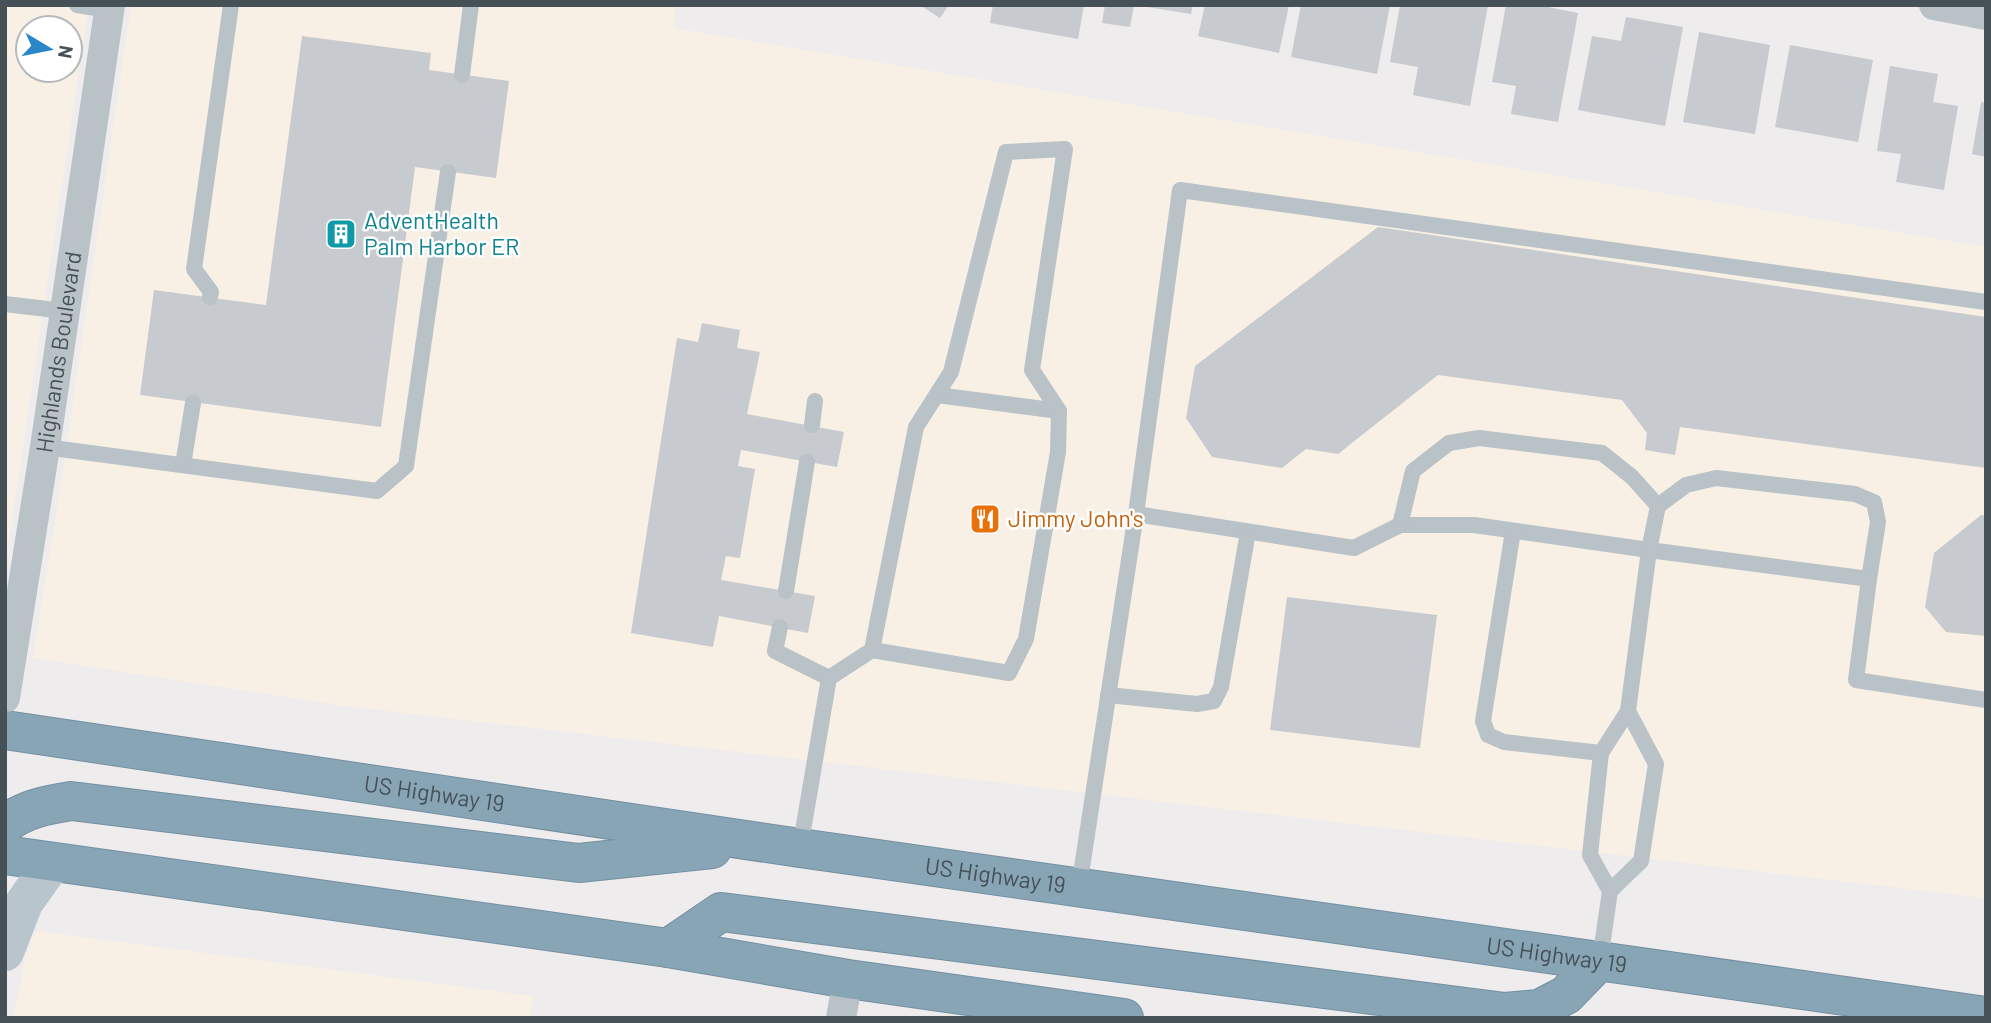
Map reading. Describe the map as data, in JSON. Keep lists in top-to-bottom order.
{
  "streets": {
    "highway": ["US Highway 19"],
    "street": ["Highlands Boulevard"]
  },
  "places": {
    "building": ["AdventHealth Palm Harbor ER"],
    "restaurant": ["Jimmy John's"]
  },
  "north": "right"
}
